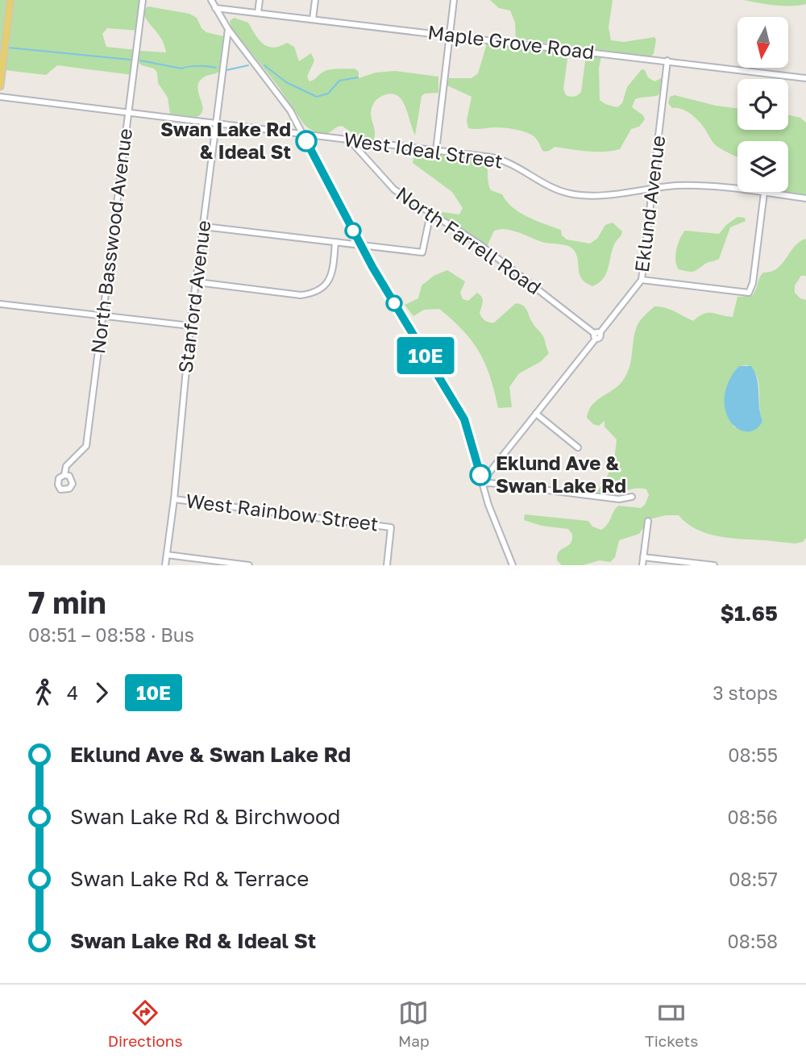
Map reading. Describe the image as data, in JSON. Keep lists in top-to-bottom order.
{
  "streets": {
    "street": [
      "Maple Grove Road",
      "West Ideal Street",
      "Eklund Avenue",
      "North Basswood Avenue",
      "North Farrell Road",
      "Stanford Avenue",
      "West Rainbow Street"
    ]
  },
  "crossings": [
    ["Maple Grove Road", "Eklund Avenue"],
    ["West Ideal Street", "Eklund Avenue"],
    ["West Ideal Street", "North Basswood Avenue"],
    ["West Ideal Street", "North Farrell Road"],
    ["West Ideal Street", "Stanford Avenue"],
    ["Eklund Avenue", "North Farrell Road"],
    ["Stanford Avenue", "West Rainbow Street"]
  ],
  "places": ["Swan Lake Rd & Ideal St", "Eklund Ave & Swan Lake Rd"],
  "lines": ["bus line 10E"],
  "north": "bottom",
  "page": {
    "on_map": "10E",
    "heading": ["7 min", "08:51 – 08:58 · Bus", "$1.65"],
    "legs": ["4", "10E", "3 stops"],
    "list": [
      {
        "name": "Eklund Ave & Swan Lake Rd",
        "value": "08:55"
      },
      {
        "name": "Swan Lake Rd & Birchwood",
        "value": "08:56"
      },
      {
        "name": "Swan Lake Rd & Terrace",
        "value": "08:57"
      },
      {
        "name": "Swan Lake Rd & Ideal St",
        "value": "08:58"
      }
    ],
    "tabs": ["Directions", "Map", "Tickets"]
  }
}
